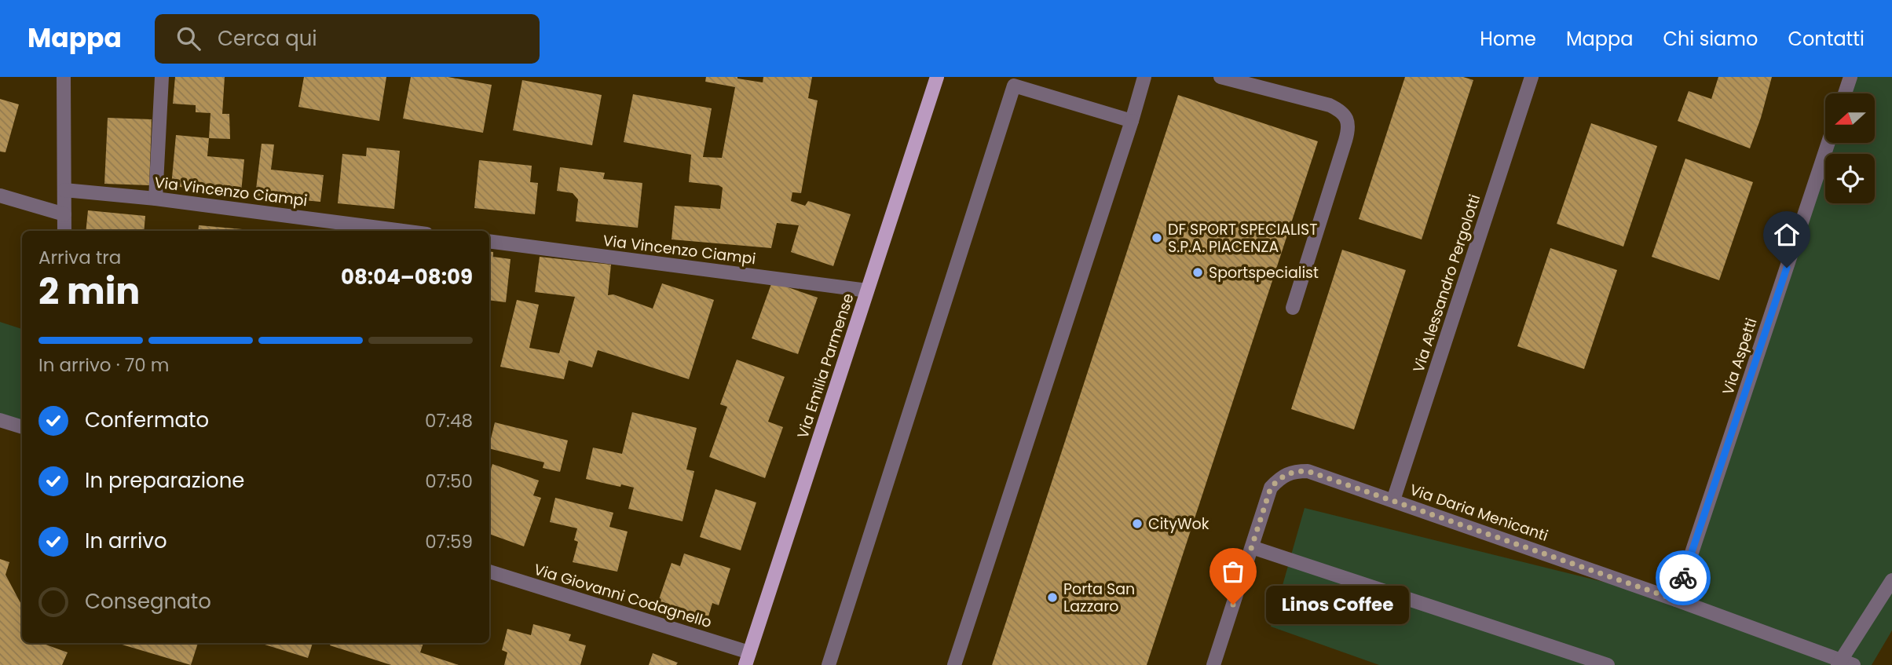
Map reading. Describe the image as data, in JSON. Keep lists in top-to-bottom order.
{
  "streets": {
    "main road": ["Via Emilia Parmense"],
    "street": [
      "Via Vincenzo Ciampi",
      "Via Alessandro Pergolotti",
      "Via Aspetti",
      "Via Daria Menicanti",
      "Via Giovanni Codagnello"
    ]
  },
  "crossings": [
    ["Via Vincenzo Ciampi", "Via Emilia Parmense"],
    ["Via Alessandro Pergolotti", "Via Daria Menicanti"],
    ["Via Aspetti", "Via Daria Menicanti"],
    ["Via Emilia Parmense", "Via Giovanni Codagnello"]
  ],
  "places": [
    "DF SPORT SPECIALIST S.P.A. PIACENZA",
    "Sportspecialist",
    "CityWok",
    "Porta San Lazzaro",
    "Linos Coffee"
  ],
  "north": "left",
  "page": {
    "header": "Mappa",
    "search": "Cerca qui",
    "nav": [
      "Home",
      "Mappa",
      "Chi siamo",
      "Contatti"
    ],
    "heading": ["2 min", "Arriva tra", "08:04–08:09"],
    "bar": "In arrivo · 70 m",
    "list": [
      ["Confermato", "07:48"],
      ["In preparazione", "07:50"],
      ["In arrivo", "07:59"],
      "Consegnato"
    ],
    "bubble": "Linos Coffee"
  }
}
